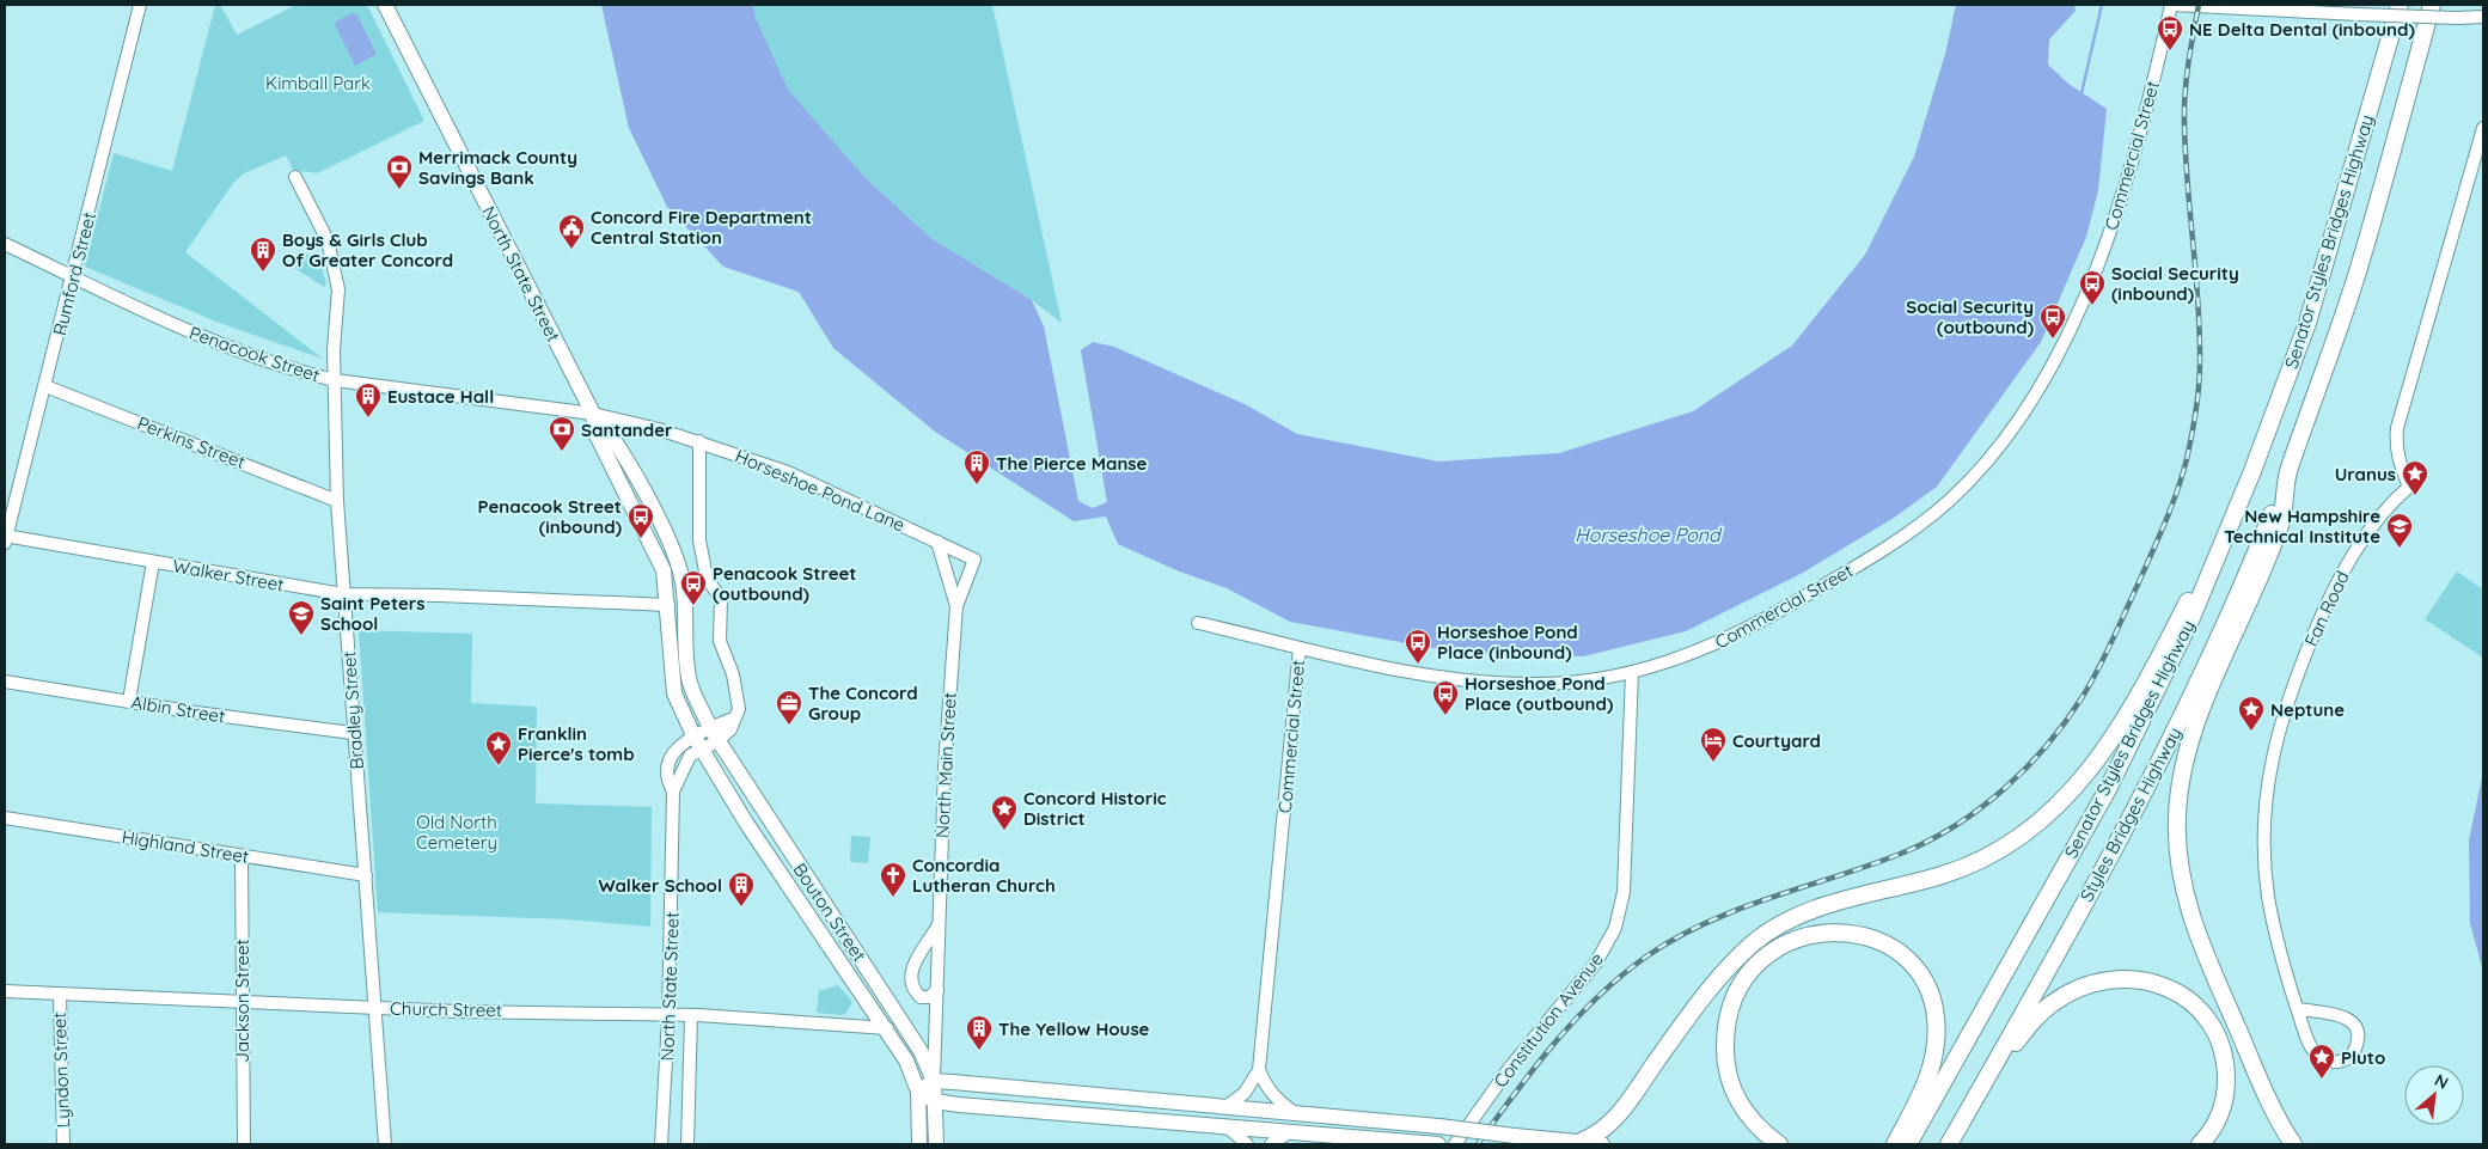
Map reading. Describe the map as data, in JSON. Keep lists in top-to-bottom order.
{
  "streets": {
    "highway": ["Senator Styles Bridges Highway", "Styles Bridges Highway"],
    "main road": ["North State Street", "Bouton Street"],
    "street": [
      "Commercial Street",
      "Rumford Street",
      "Penacook Street",
      "Perkins Street",
      "Horseshoe Pond Lane",
      "Walker Street",
      "Fan Road",
      "Albin Street",
      "Bradley Street",
      "North Main Street",
      "Highland Street",
      "Jackson Street",
      "Church Street",
      "Constitution Avenue",
      "Lyndon Street"
    ]
  },
  "crossings": [
    ["Commercial Street", "Constitution Avenue"],
    ["Rumford Street", "Penacook Street"],
    ["Rumford Street", "Perkins Street"],
    ["Rumford Street", "Walker Street"],
    ["North State Street", "Penacook Street"],
    ["North State Street", "Horseshoe Pond Lane"],
    ["North State Street", "Walker Street"],
    ["North State Street", "Bouton Street"],
    ["North State Street", "Church Street"],
    ["Penacook Street", "Horseshoe Pond Lane"],
    ["Penacook Street", "Bradley Street"],
    ["Perkins Street", "Bradley Street"],
    ["Horseshoe Pond Lane", "North Main Street"],
    ["Walker Street", "Bradley Street"],
    ["Albin Street", "Bradley Street"],
    ["Bradley Street", "Highland Street"],
    ["Bradley Street", "Church Street"],
    ["North Main Street", "Bouton Street"],
    ["Highland Street", "Jackson Street"],
    ["Bouton Street", "Church Street"],
    ["Jackson Street", "Church Street"],
    ["Church Street", "Lyndon Street"]
  ],
  "water": ["Horseshoe Pond"],
  "parks": ["Kimball Park", "Old North Cemetery"],
  "places": {
    "bus stop": [
      "NE Delta Dental (inbound)",
      "Social Security (inbound)",
      "Social Security (outbound)",
      "Penacook Street (inbound)",
      "Penacook Street (outbound)",
      "Horseshoe Pond Place (inbound)",
      "Horseshoe Pond Place (outbound)"
    ],
    "bank": ["Merrimack County Savings Bank", "Santander"],
    "public building": ["Concord Fire Department Central Station"],
    "building": [
      "Boys & Girls Club Of Greater Concord",
      "Eustace Hall",
      "The Pierce Manse",
      "Walker School",
      "The Yellow House"
    ],
    "place": [
      "Uranus",
      "Neptune",
      "Franklin Pierce's tomb",
      "Concord Historic District",
      "Pluto"
    ],
    "school or university": ["New Hampshire Technical Institute", "Saint Peters School"],
    "office": ["The Concord Group"],
    "hotel": ["Courtyard"],
    "church": ["Concordia Lutheran Church"]
  },
  "north": "top right"
}
